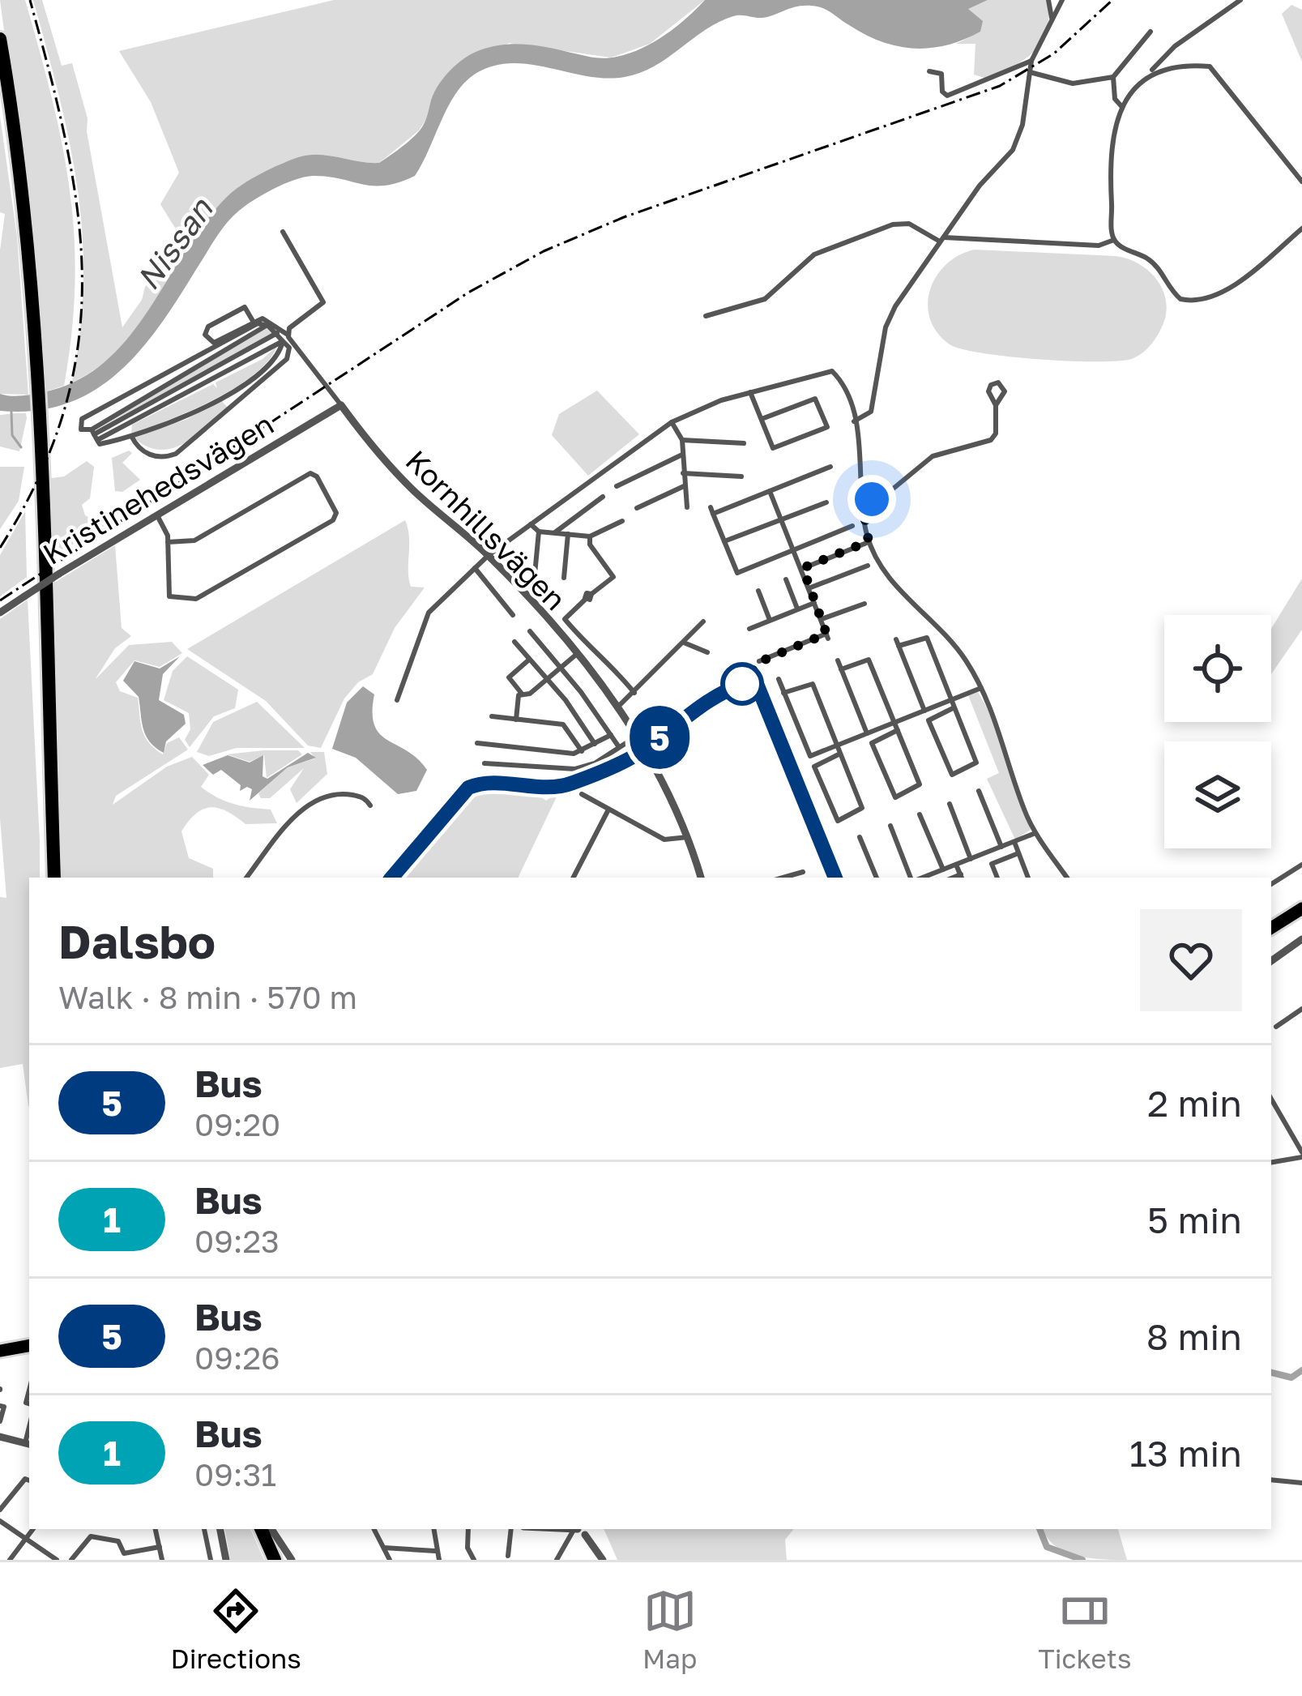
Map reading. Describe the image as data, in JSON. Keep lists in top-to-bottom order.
{
  "streets": {
    "street": ["Kristinehedsvägen", "Kornhillsvägen"]
  },
  "crossings": [
    ["Kristinehedsvägen", "Kornhillsvägen"]
  ],
  "water": ["Nissan"],
  "lines": ["bus line 5"],
  "page": {
    "on_map": "5",
    "heading": ["Dalsbo", "Walk · 8 min · 570 m"],
    "list": [
      {
        "mark": "5",
        "name": "Bus",
        "note": "09:20",
        "value": "2 min"
      },
      {
        "mark": "1",
        "name": "Bus",
        "note": "09:23",
        "value": "5 min"
      },
      {
        "mark": "5",
        "name": "Bus",
        "note": "09:26",
        "value": "8 min"
      },
      {
        "mark": "1",
        "name": "Bus",
        "note": "09:31",
        "value": "13 min"
      }
    ],
    "tabs": ["Directions", "Map", "Tickets"]
  }
}
